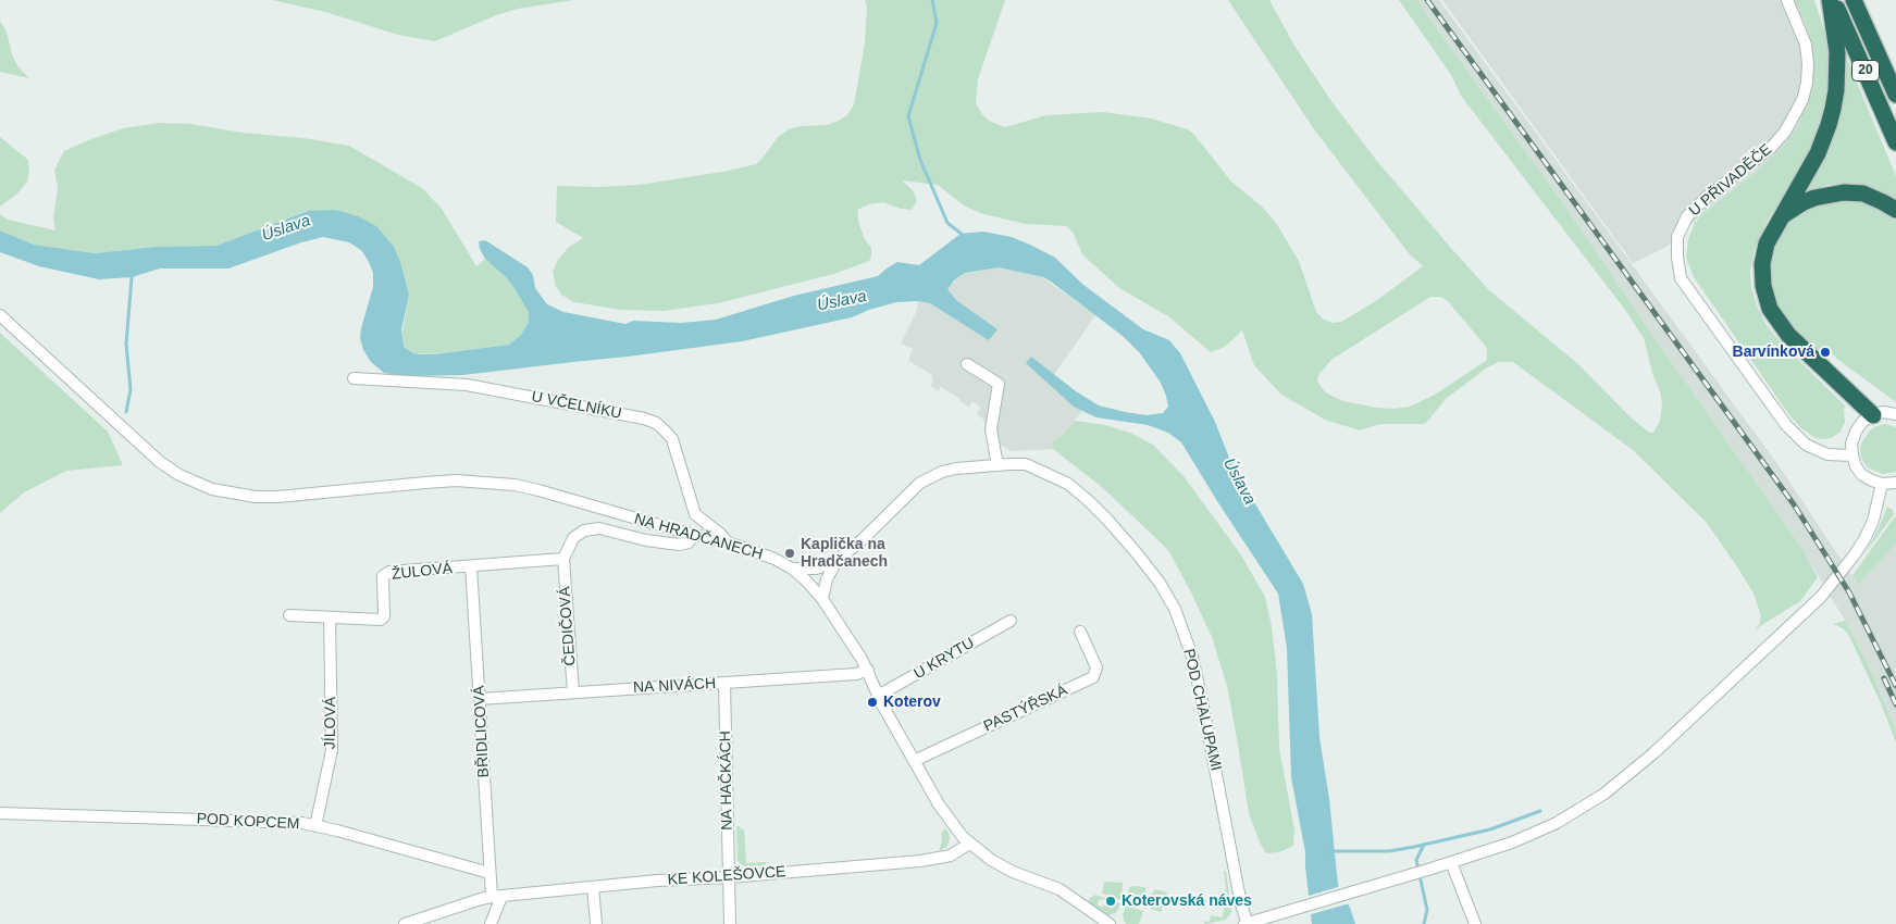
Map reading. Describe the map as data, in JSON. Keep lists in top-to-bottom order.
{
  "streets": {
    "highway": ["20"],
    "street": [
      "U PŘIVADĚČE",
      "U VČELNÍKU",
      "NA HRADČANECH",
      "ŽULOVÁ",
      "ČEDIČOVÁ",
      "U KRYTU",
      "NA NIVÁCH",
      "PASTÝŘSKÁ",
      "POD CHALUPAMI",
      "JÍLOVÁ",
      "BŘIDLICOVÁ",
      "NA HAČKÁCH",
      "POD KOPCEM",
      "KE KOLEŠOVCE"
    ]
  },
  "crossings": [
    ["U VČELNÍKU", "NA HRADČANECH"],
    ["NA HRADČANECH", "U KRYTU"],
    ["NA HRADČANECH", "NA NIVÁCH"],
    ["NA HRADČANECH", "PASTÝŘSKÁ"],
    ["NA HRADČANECH", "KE KOLEŠOVCE"],
    ["ŽULOVÁ", "ČEDIČOVÁ"],
    ["ŽULOVÁ", "JÍLOVÁ"],
    ["ŽULOVÁ", "BŘIDLICOVÁ"],
    ["ČEDIČOVÁ", "NA NIVÁCH"],
    ["NA NIVÁCH", "BŘIDLICOVÁ"],
    ["NA NIVÁCH", "NA HAČKÁCH"],
    ["JÍLOVÁ", "POD KOPCEM"],
    ["BŘIDLICOVÁ", "POD KOPCEM"],
    ["BŘIDLICOVÁ", "KE KOLEŠOVCE"],
    ["NA HAČKÁCH", "KE KOLEŠOVCE"]
  ],
  "water": ["Úslava"],
  "places": [
    "Barvínková",
    "Kaplička na Hradčanech",
    "Koterov",
    "Koterovská náves"
  ]
}
